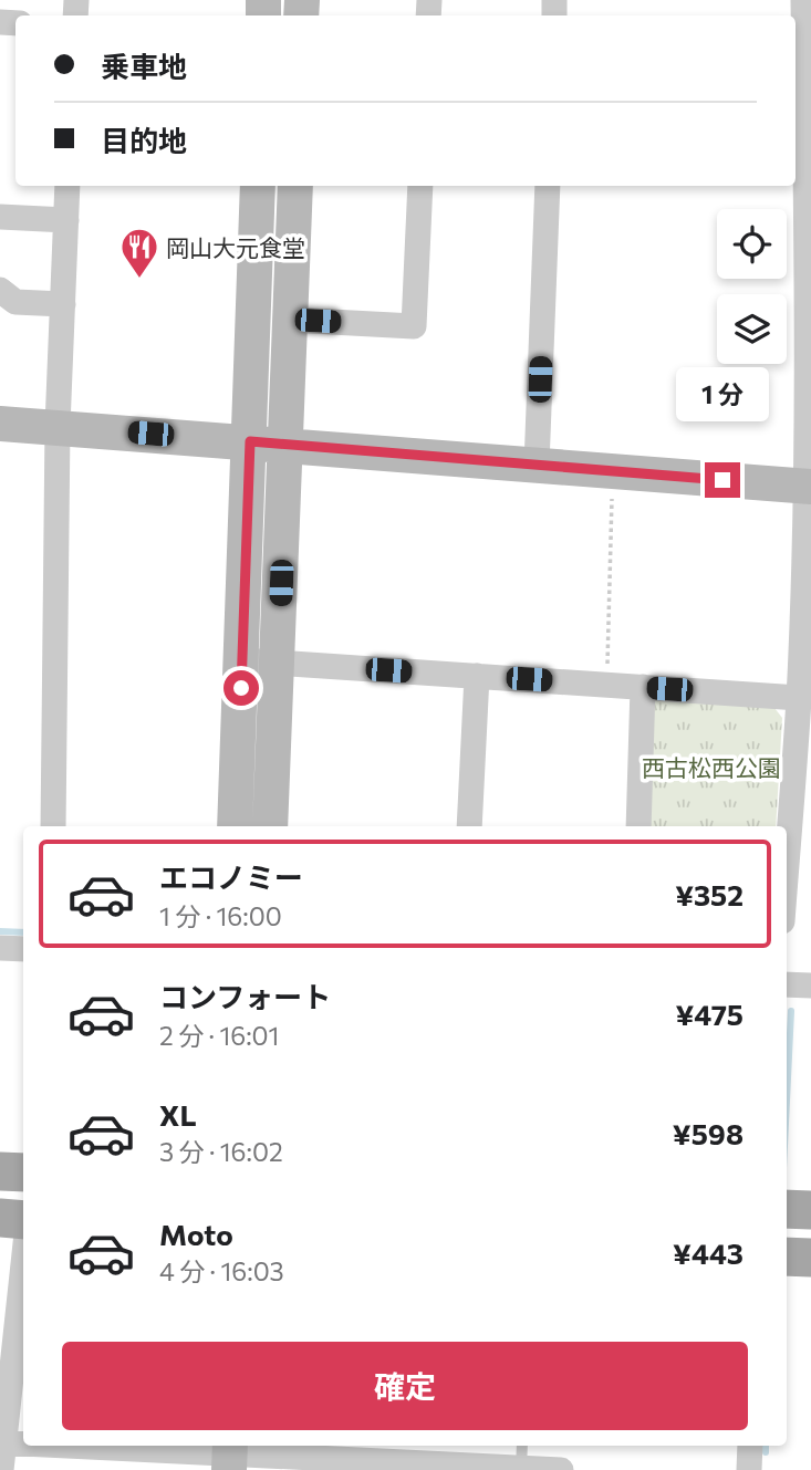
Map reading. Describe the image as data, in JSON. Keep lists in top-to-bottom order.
{
  "parks": ["西古松西公園"],
  "places": {
    "restaurant": ["岡山大元食堂"]
  },
  "page": {
    "banner": ["乗車地", "目的地"],
    "bubble": "1 分",
    "list": [
      {
        "name": "エコノミー",
        "note": "1 分 · 16:00",
        "value": "¥352"
      },
      {
        "name": "コンフォート",
        "note": "2 分 · 16:01",
        "value": "¥475"
      },
      {
        "name": "XL",
        "note": "3 分 · 16:02",
        "value": "¥598"
      },
      {
        "name": "Moto",
        "note": "4 分 · 16:03",
        "value": "¥443"
      }
    ],
    "buttons": "確定"
  }
}
